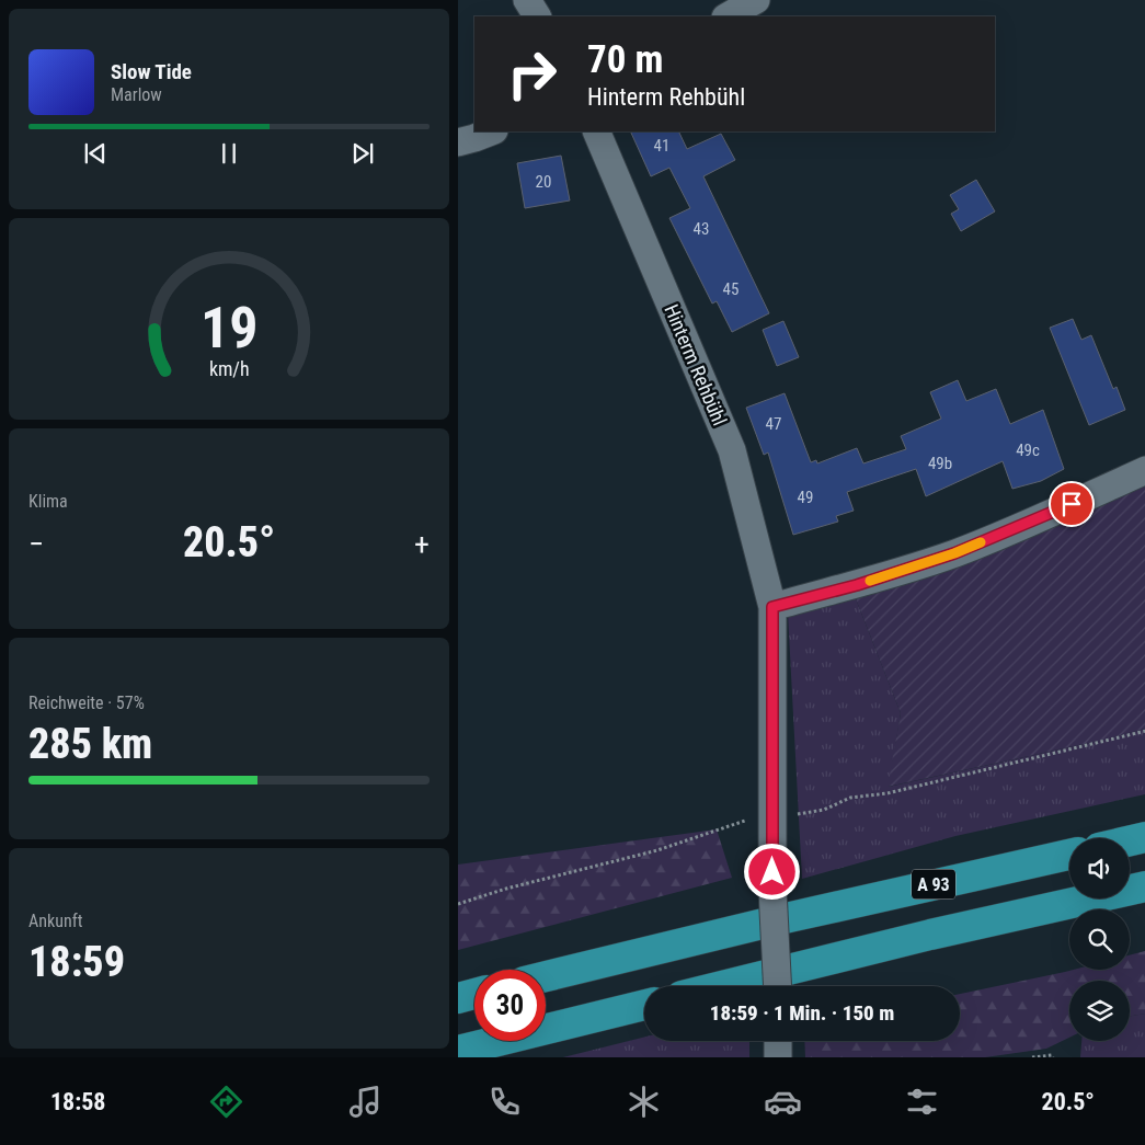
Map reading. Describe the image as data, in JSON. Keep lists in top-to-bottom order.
{
  "streets": {
    "highway": ["A 93"],
    "street": ["Hinterm Rehbühl"]
  },
  "house_numbers": [
    "41",
    "20",
    "43",
    "45",
    "47",
    "49c",
    "49b",
    "49"
  ],
  "page": {
    "turn": ["70 m", "Hinterm Rehbühl"],
    "song": ["Slow Tide", "Marlow"],
    "tile": [
      "Klima",
      ["Reichweite · 57%", "285 km"],
      ["Ankunft", "18:59"]
    ],
    "heat": ["−", "20.5°", "+"],
    "limit": "30",
    "trip": "18:59 · 1 Min. · 150 m",
    "tabs": ["18:58", "20.5°"],
    "gauge": ["19", "km/h"]
  }
}
